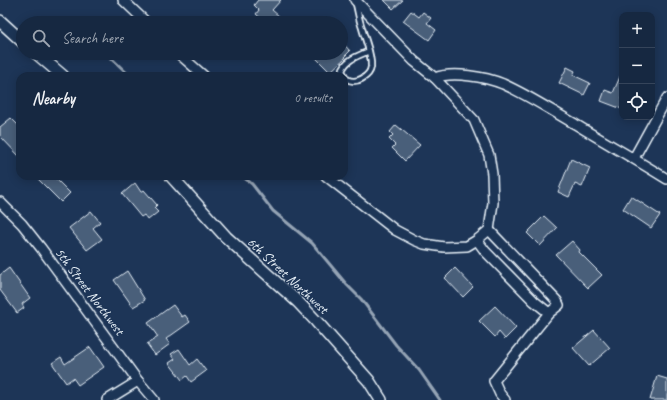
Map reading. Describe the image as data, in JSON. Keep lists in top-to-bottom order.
{
  "streets": {
    "street": ["6th Street Northwest", "5th Street Northwest"]
  },
  "page": {
    "map_buttons": ["+", "−"],
    "search": "Search here",
    "heading": ["Nearby", "0 results"]
  }
}
